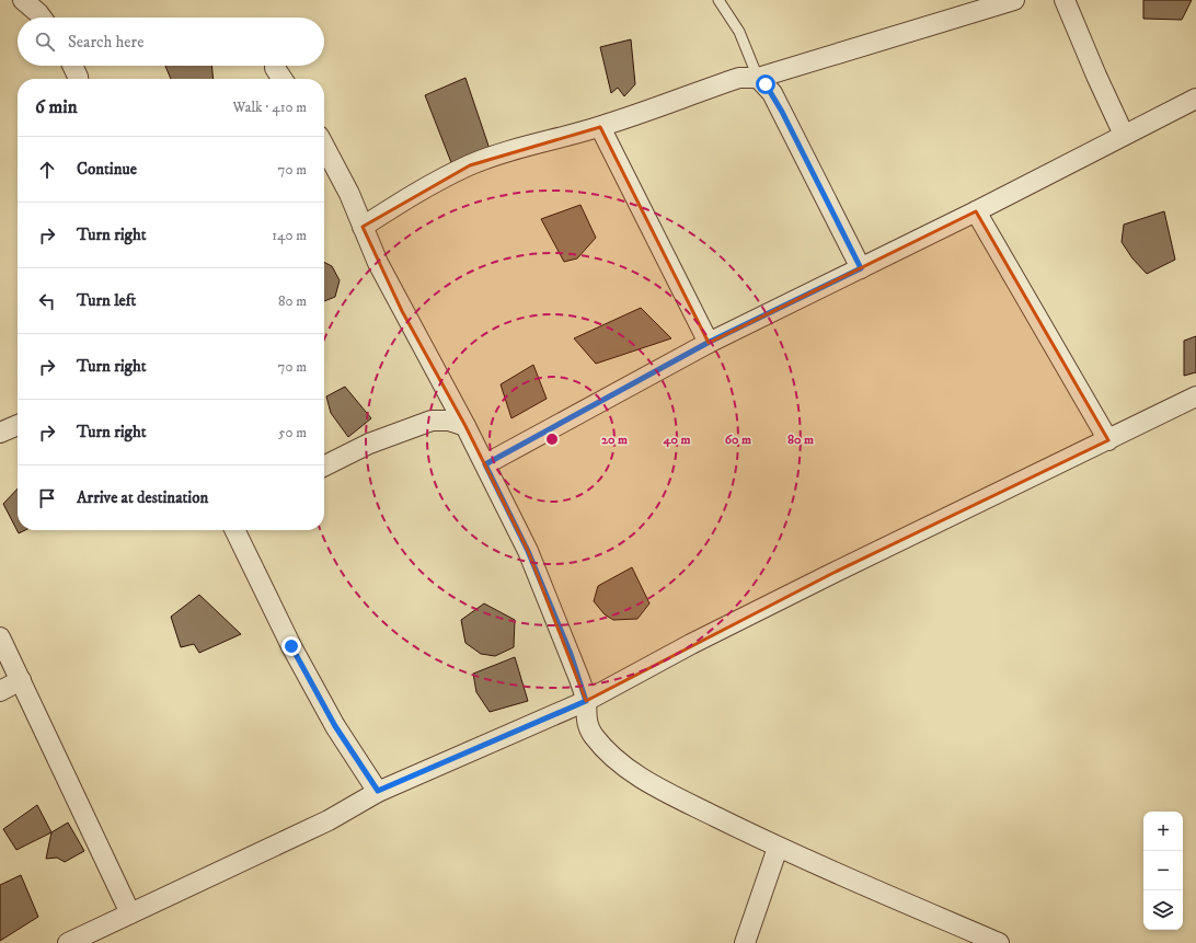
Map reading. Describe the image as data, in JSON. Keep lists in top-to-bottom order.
{
  "page": {
    "search": "Search here",
    "heading": ["6 min", "Walk · 410 m"],
    "list": [
      ["Continue", "70 m"],
      ["Turn right", "140 m"],
      ["Turn left", "80 m"],
      ["Turn right", "70 m"],
      ["Turn right", "50 m"],
      "Arrive at destination"
    ],
    "map_buttons": ["+", "−"]
  },
  "rings": [
    "20 m",
    "40 m",
    "60 m",
    "80 m"
  ]
}
